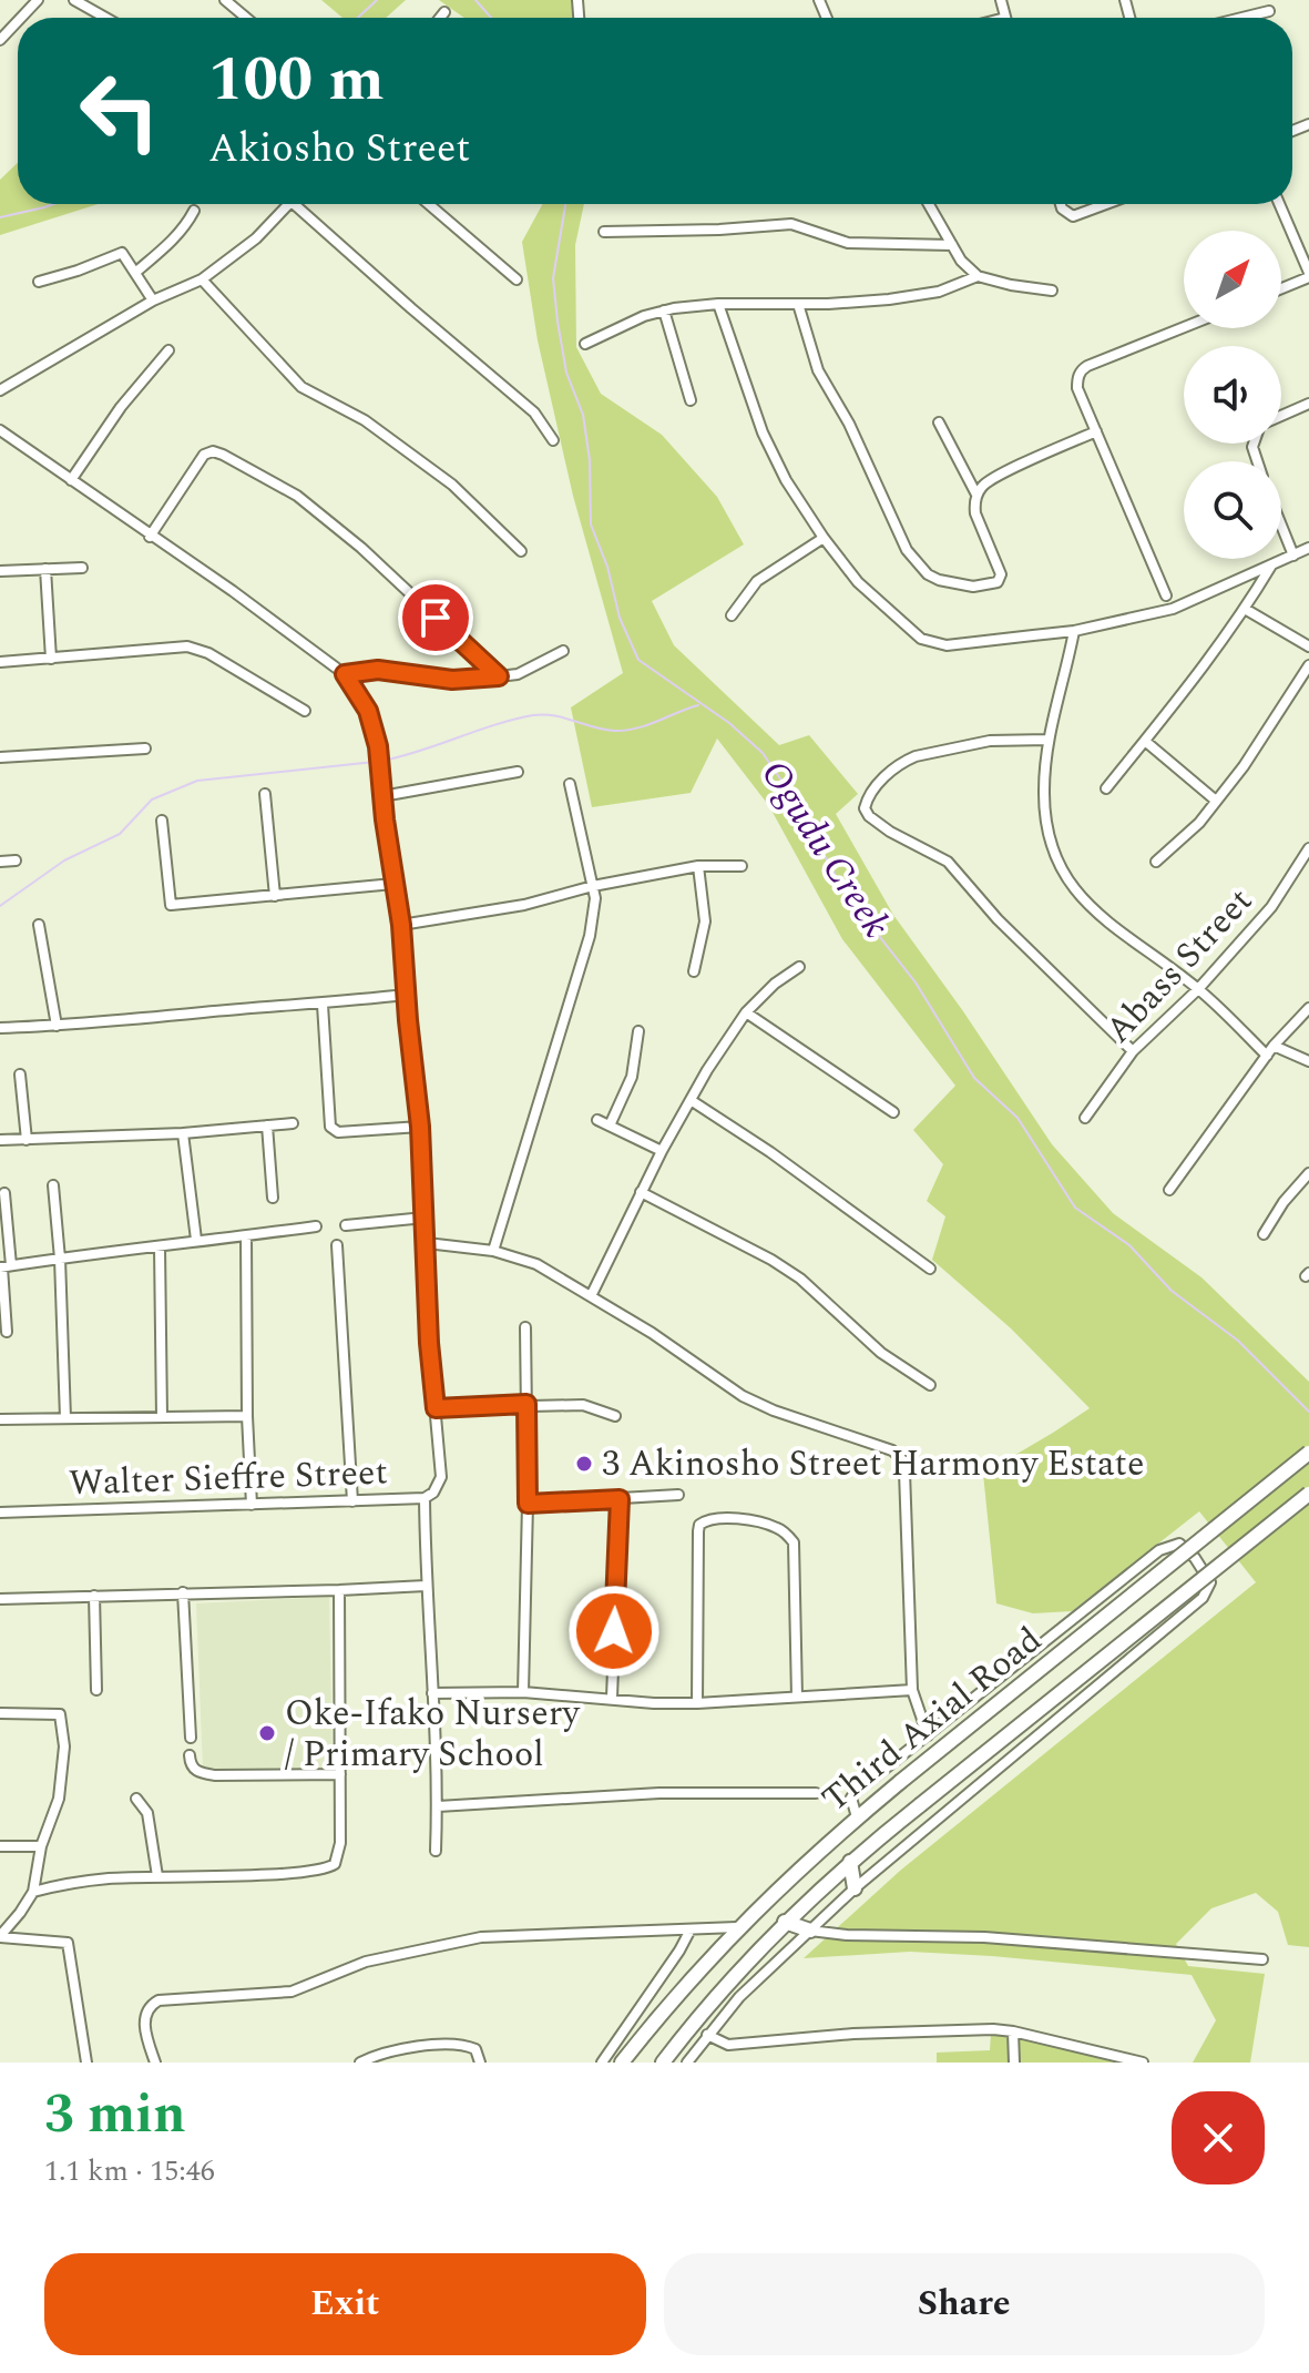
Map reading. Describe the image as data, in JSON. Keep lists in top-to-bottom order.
{
  "streets": {
    "highway": ["Third Axial Road"],
    "street": ["Abass Street", "Walter Sieffre Street"]
  },
  "water": ["Ogudu Creek"],
  "places": ["3 Akinosho Street Harmony Estate", "Oke-Ifako Nursery / Primary School"],
  "north": "top right",
  "page": {
    "turn": ["100 m", "Akiosho Street"],
    "heading": ["3 min", "1.1 km · 15:46"],
    "buttons": ["Exit", "Share"]
  }
}
